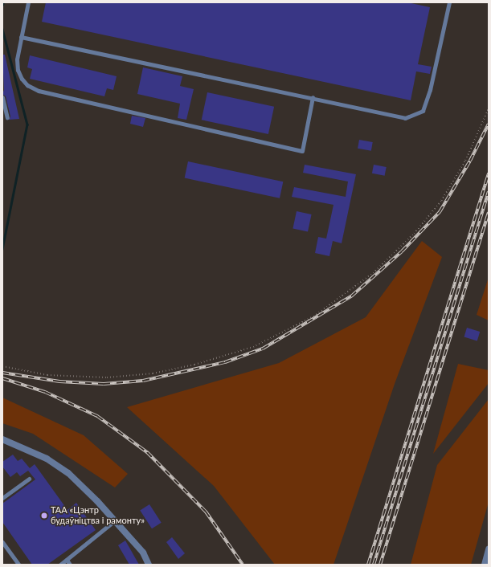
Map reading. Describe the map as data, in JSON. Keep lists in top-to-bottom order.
{
  "places": ["ТАА «Цэнтр будаўніцтва і рамонту»"]
}
